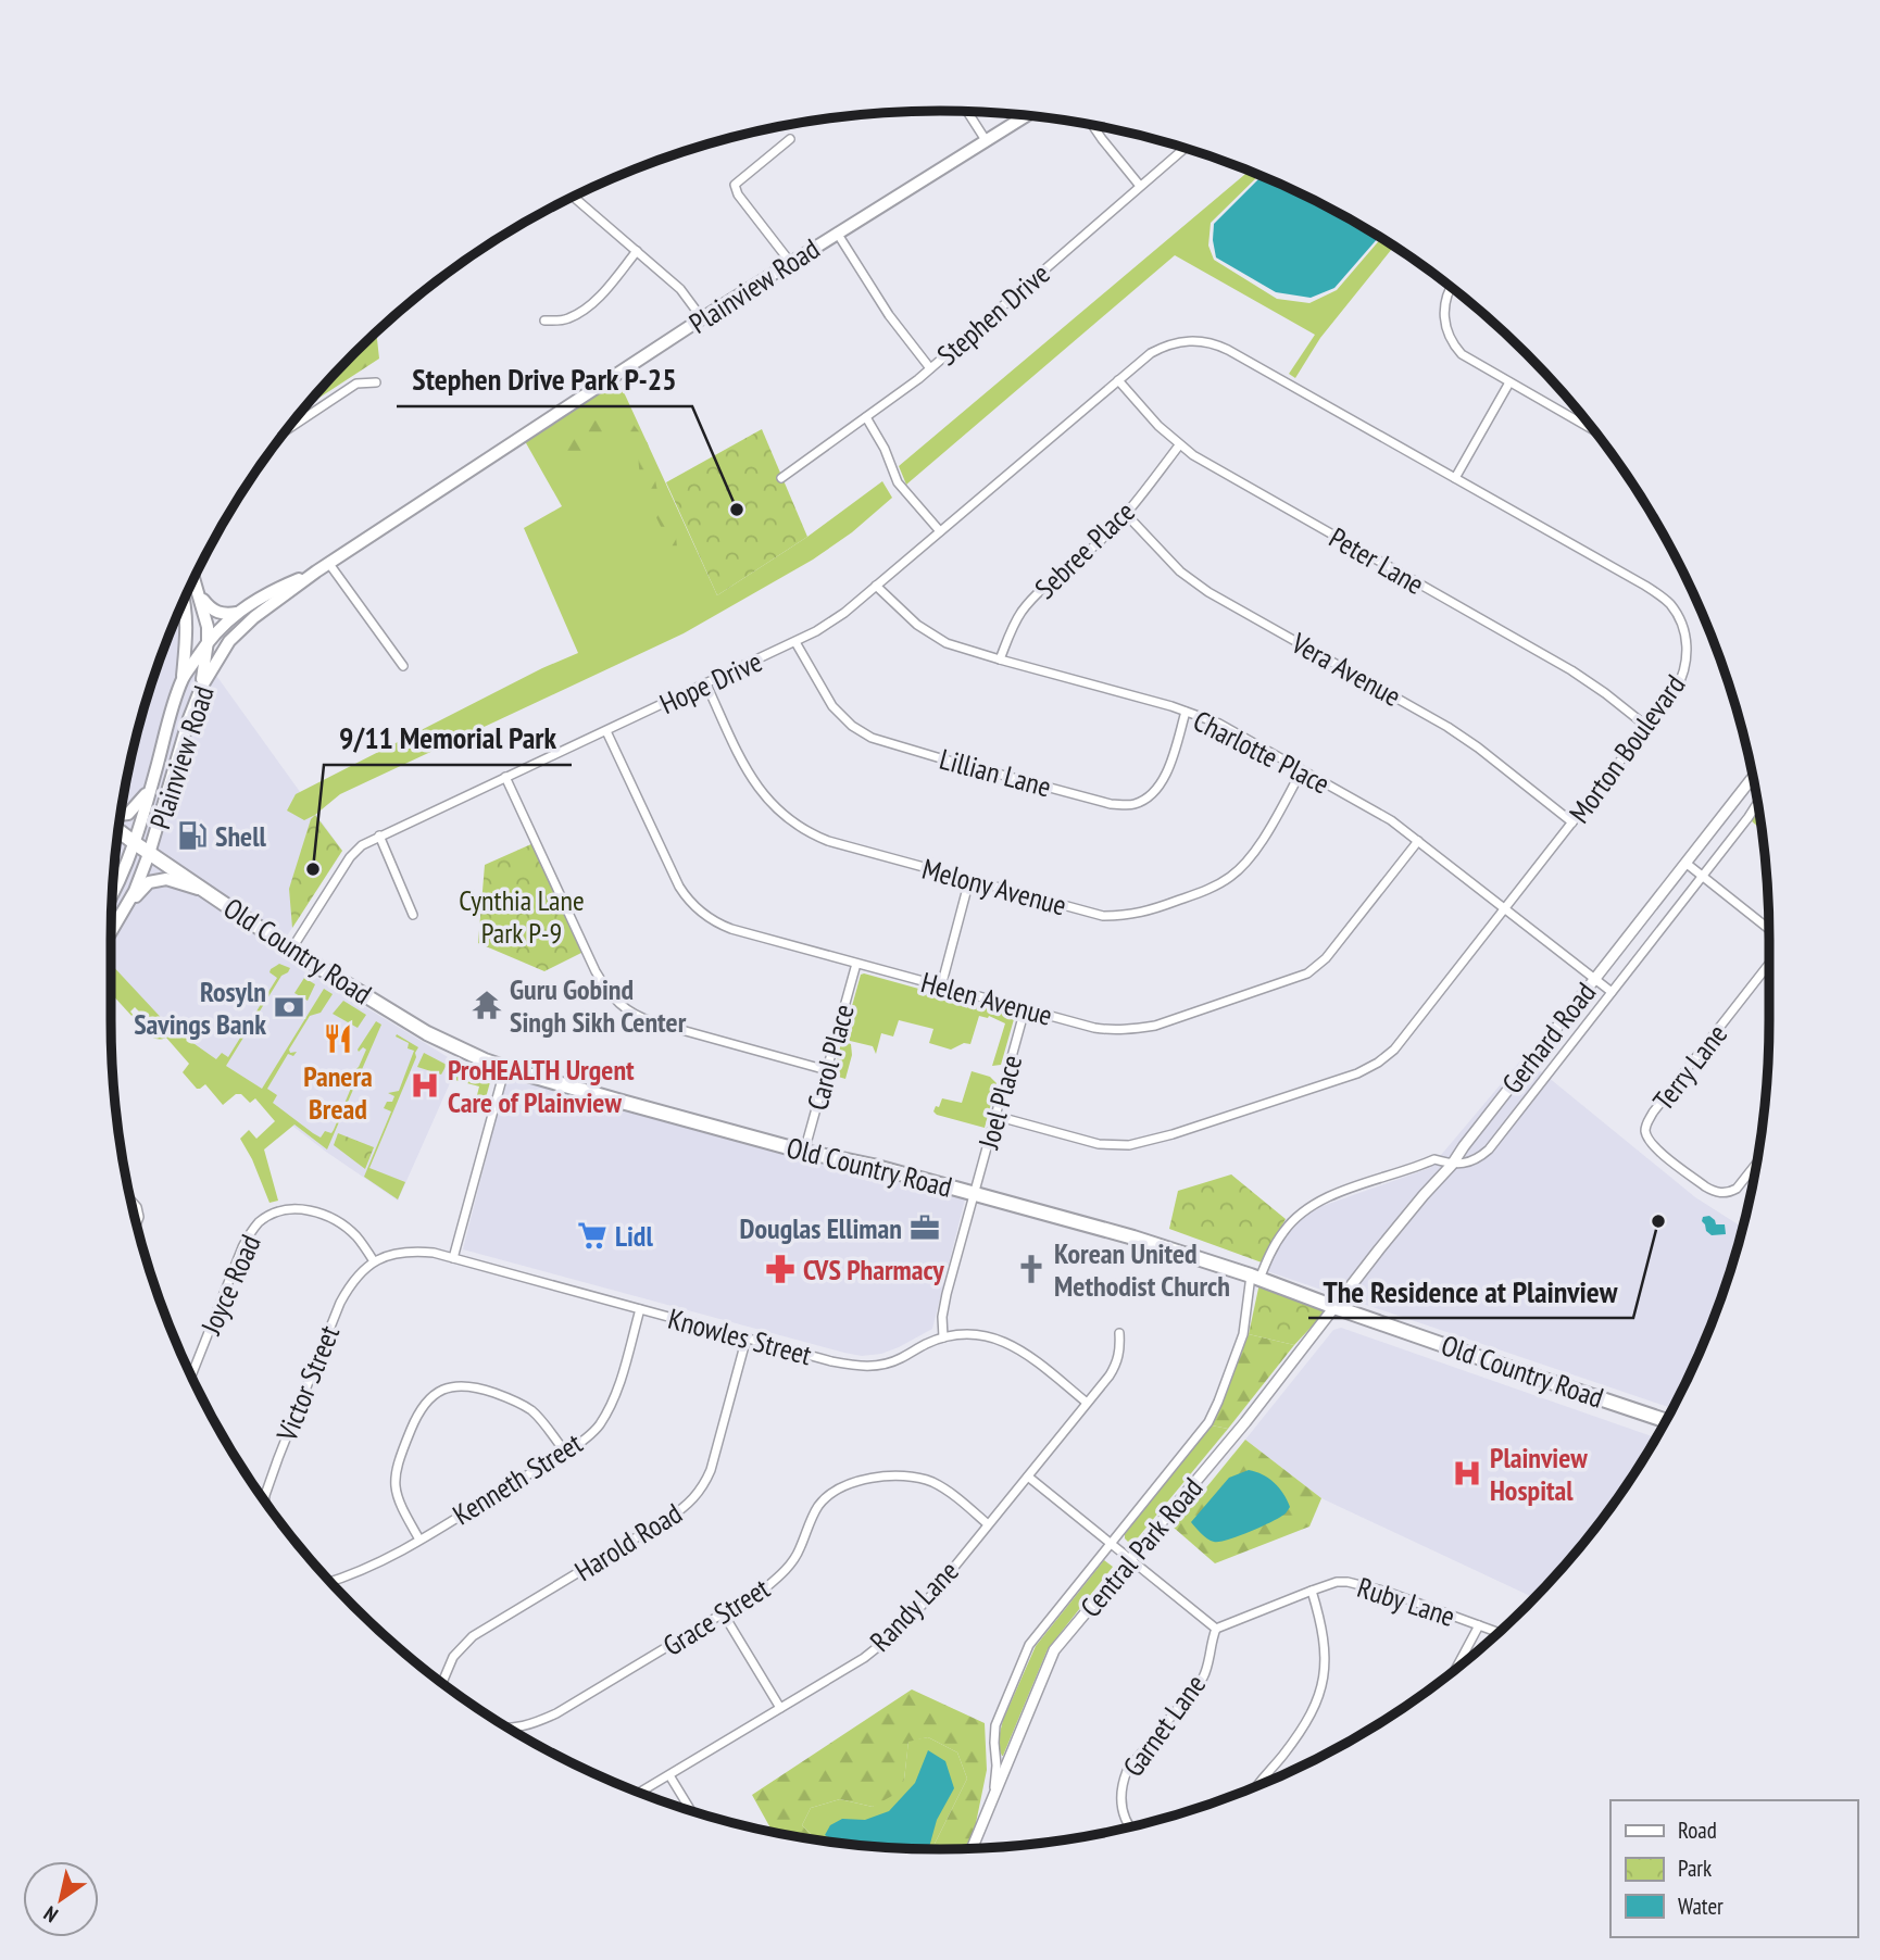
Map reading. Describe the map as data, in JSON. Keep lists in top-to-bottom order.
{
  "streets": {
    "main road": ["Plainview Road", "Old Country Road"],
    "street": [
      "Stephen Drive",
      "Sebree Place",
      "Peter Lane",
      "Vera Avenue",
      "Hope Drive",
      "Morton Boulevard",
      "Charlotte Place",
      "Lillian Lane",
      "Melony Avenue",
      "Helen Avenue",
      "Gerhard Road",
      "Carol Place",
      "Terry Lane",
      "Joel Place",
      "Joyce Road",
      "Knowles Street",
      "Victor Street",
      "Kenneth Street",
      "Harold Road",
      "Central Park Road",
      "Ruby Lane",
      "Randy Lane",
      "Grace Street",
      "Garnet Lane"
    ]
  },
  "crossings": [
    ["Plainview Road", "Old Country Road"],
    ["Sebree Place", "Peter Lane"],
    ["Sebree Place", "Vera Avenue"],
    ["Sebree Place", "Charlotte Place"],
    ["Peter Lane", "Hope Drive"],
    ["Peter Lane", "Morton Boulevard"],
    ["Vera Avenue", "Morton Boulevard"],
    ["Hope Drive", "Morton Boulevard"],
    ["Hope Drive", "Charlotte Place"],
    ["Hope Drive", "Lillian Lane"],
    ["Hope Drive", "Melony Avenue"],
    ["Hope Drive", "Old Country Road"],
    ["Hope Drive", "Helen Avenue"],
    ["Morton Boulevard", "Charlotte Place"],
    ["Morton Boulevard", "Joel Place"],
    ["Charlotte Place", "Lillian Lane"],
    ["Charlotte Place", "Melony Avenue"],
    ["Charlotte Place", "Helen Avenue"],
    ["Charlotte Place", "Gerhard Road"],
    ["Charlotte Place", "Central Park Road"],
    ["Old Country Road", "Gerhard Road"],
    ["Old Country Road", "Carol Place"],
    ["Old Country Road", "Joel Place"],
    ["Old Country Road", "Central Park Road"],
    ["Helen Avenue", "Carol Place"],
    ["Helen Avenue", "Joel Place"],
    ["Gerhard Road", "Central Park Road"],
    ["Joel Place", "Knowles Street"],
    ["Joyce Road", "Knowles Street"],
    ["Joyce Road", "Victor Street"],
    ["Knowles Street", "Victor Street"],
    ["Knowles Street", "Kenneth Street"],
    ["Knowles Street", "Harold Road"],
    ["Knowles Street", "Randy Lane"],
    ["Ruby Lane", "Garnet Lane"],
    ["Randy Lane", "Grace Street"]
  ],
  "parks": ["Cynthia Lane Park P-9"],
  "places": {
    "other": ["Stephen Drive Park P-25", "9/11 Memorial Park", "The Residence at Plainview"],
    "fuel station": ["Shell"],
    "temple": ["Guru Gobind Singh Sikh Center"],
    "bank": ["Rosyln Savings Bank"],
    "restaurant": ["Panera Bread"],
    "hospital": ["ProHEALTH Urgent Care of Plainview", "Plainview Hospital"],
    "office": ["Douglas Elliman"],
    "supermarket": ["Lidl"],
    "pharmacy": ["CVS Pharmacy"],
    "church": ["Korean United Methodist Church"]
  },
  "legend": ["Road", "Park", "Water"],
  "north": "bottom left"
}
